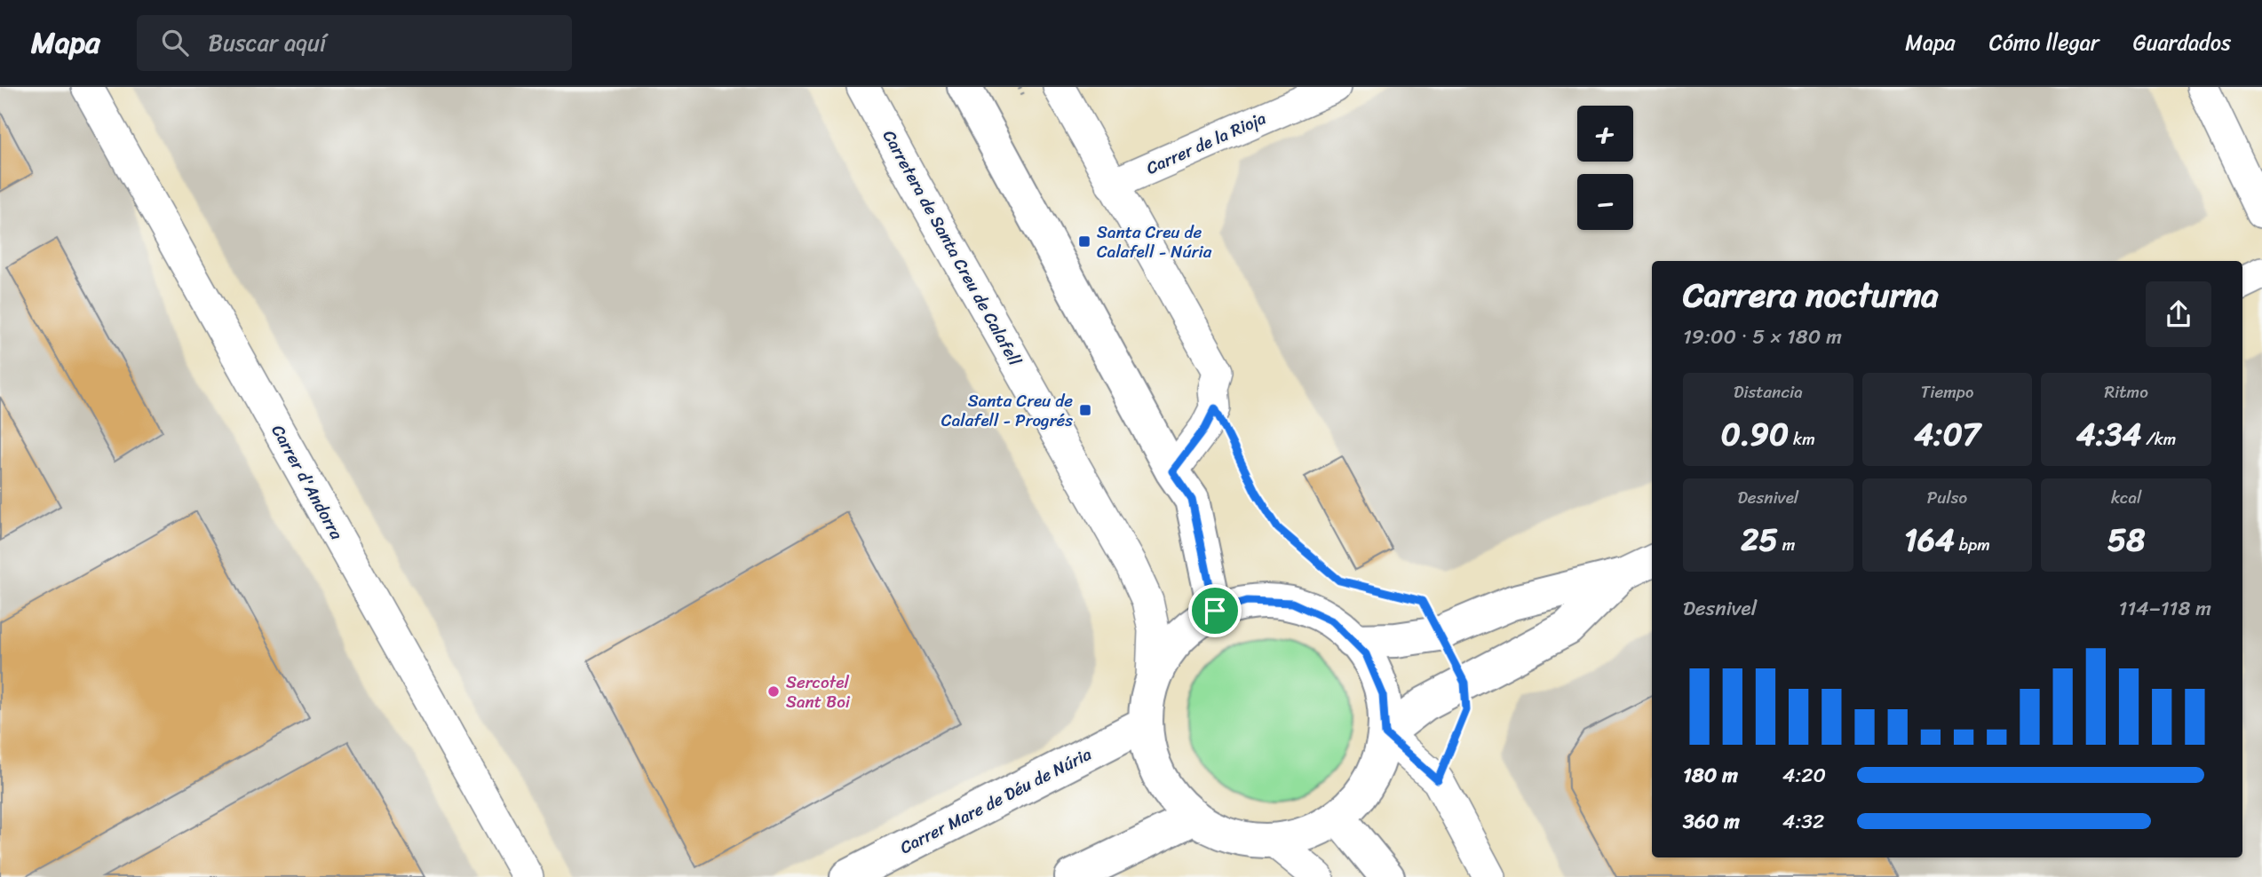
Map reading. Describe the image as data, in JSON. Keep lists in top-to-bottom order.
{
  "streets": {
    "street": [
      "Carrer de la Rioja",
      "Carretera de Santa Creu de Calafell",
      "Carrer d'Andorra",
      "Carrer Mare de Déu de Núria"
    ]
  },
  "places": {
    "transit": ["Santa Creu de Calafell - Núria", "Santa Creu de Calafell - Progrés"],
    "other": ["Sercotel Sant Boi"]
  },
  "page": {
    "header": "Mapa",
    "search": "Buscar aquí",
    "nav": ["Mapa", "Cómo llegar", "Guardados"],
    "map_buttons": ["+", "−"],
    "heading": ["Carrera nocturna", "19:00 · 5 × 180 m"],
    "stats": [
      ["Distancia", "0.90 km"],
      ["Tiempo", "4:07"],
      ["Ritmo", "4:34 /km"],
      ["Desnivel", "25 m"],
      ["Pulso", "164 bpm"],
      ["kcal", "58"]
    ],
    "chart": ["Desnivel", "114–118 m"],
    "list": [
      {
        "name": "180 m",
        "note": "4:20"
      },
      {
        "name": "360 m",
        "note": "4:32"
      }
    ]
  }
}
